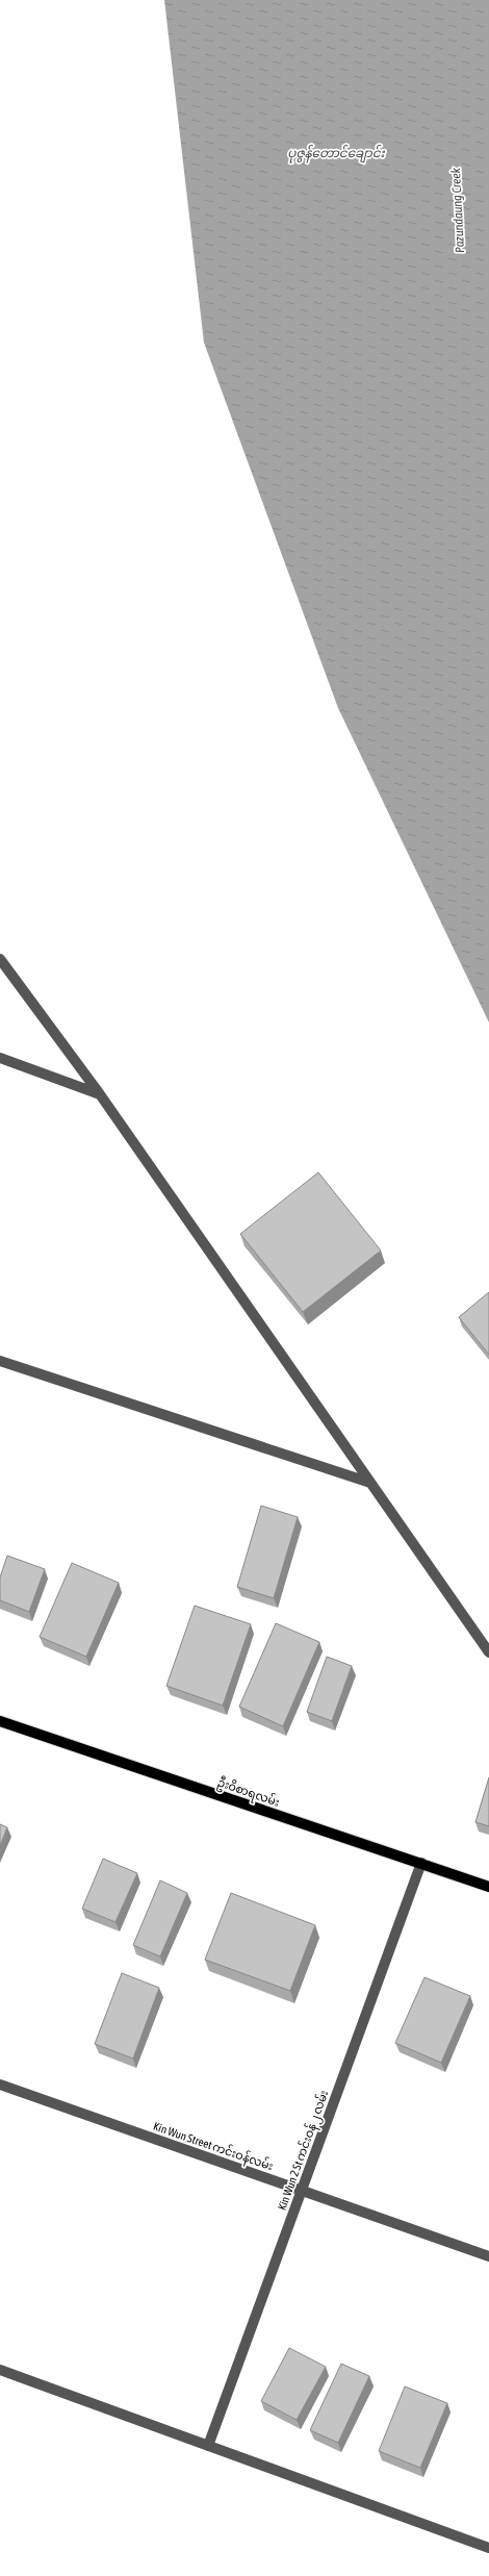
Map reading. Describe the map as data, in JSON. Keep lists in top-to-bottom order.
{
  "streets": {
    "main road": ["ဦးဝိစာရလမ်း"],
    "street": ["Kin Wun Street ကင်းဝန်လမ်း", "Kin Wun 2 St ကင်းဝန် ၂ လမ်း"]
  },
  "crossings": [
    ["ဦးဝိစာရလမ်း", "Kin Wun 2 St ကင်းဝန် ၂ လမ်း"],
    ["Kin Wun Street ကင်းဝန်လမ်း", "Kin Wun 2 St ကင်းဝန် ၂ လမ်း"]
  ],
  "water": ["ပုဇွန်တောင်ချောင်း", "Pazundaung Creek"]
}
